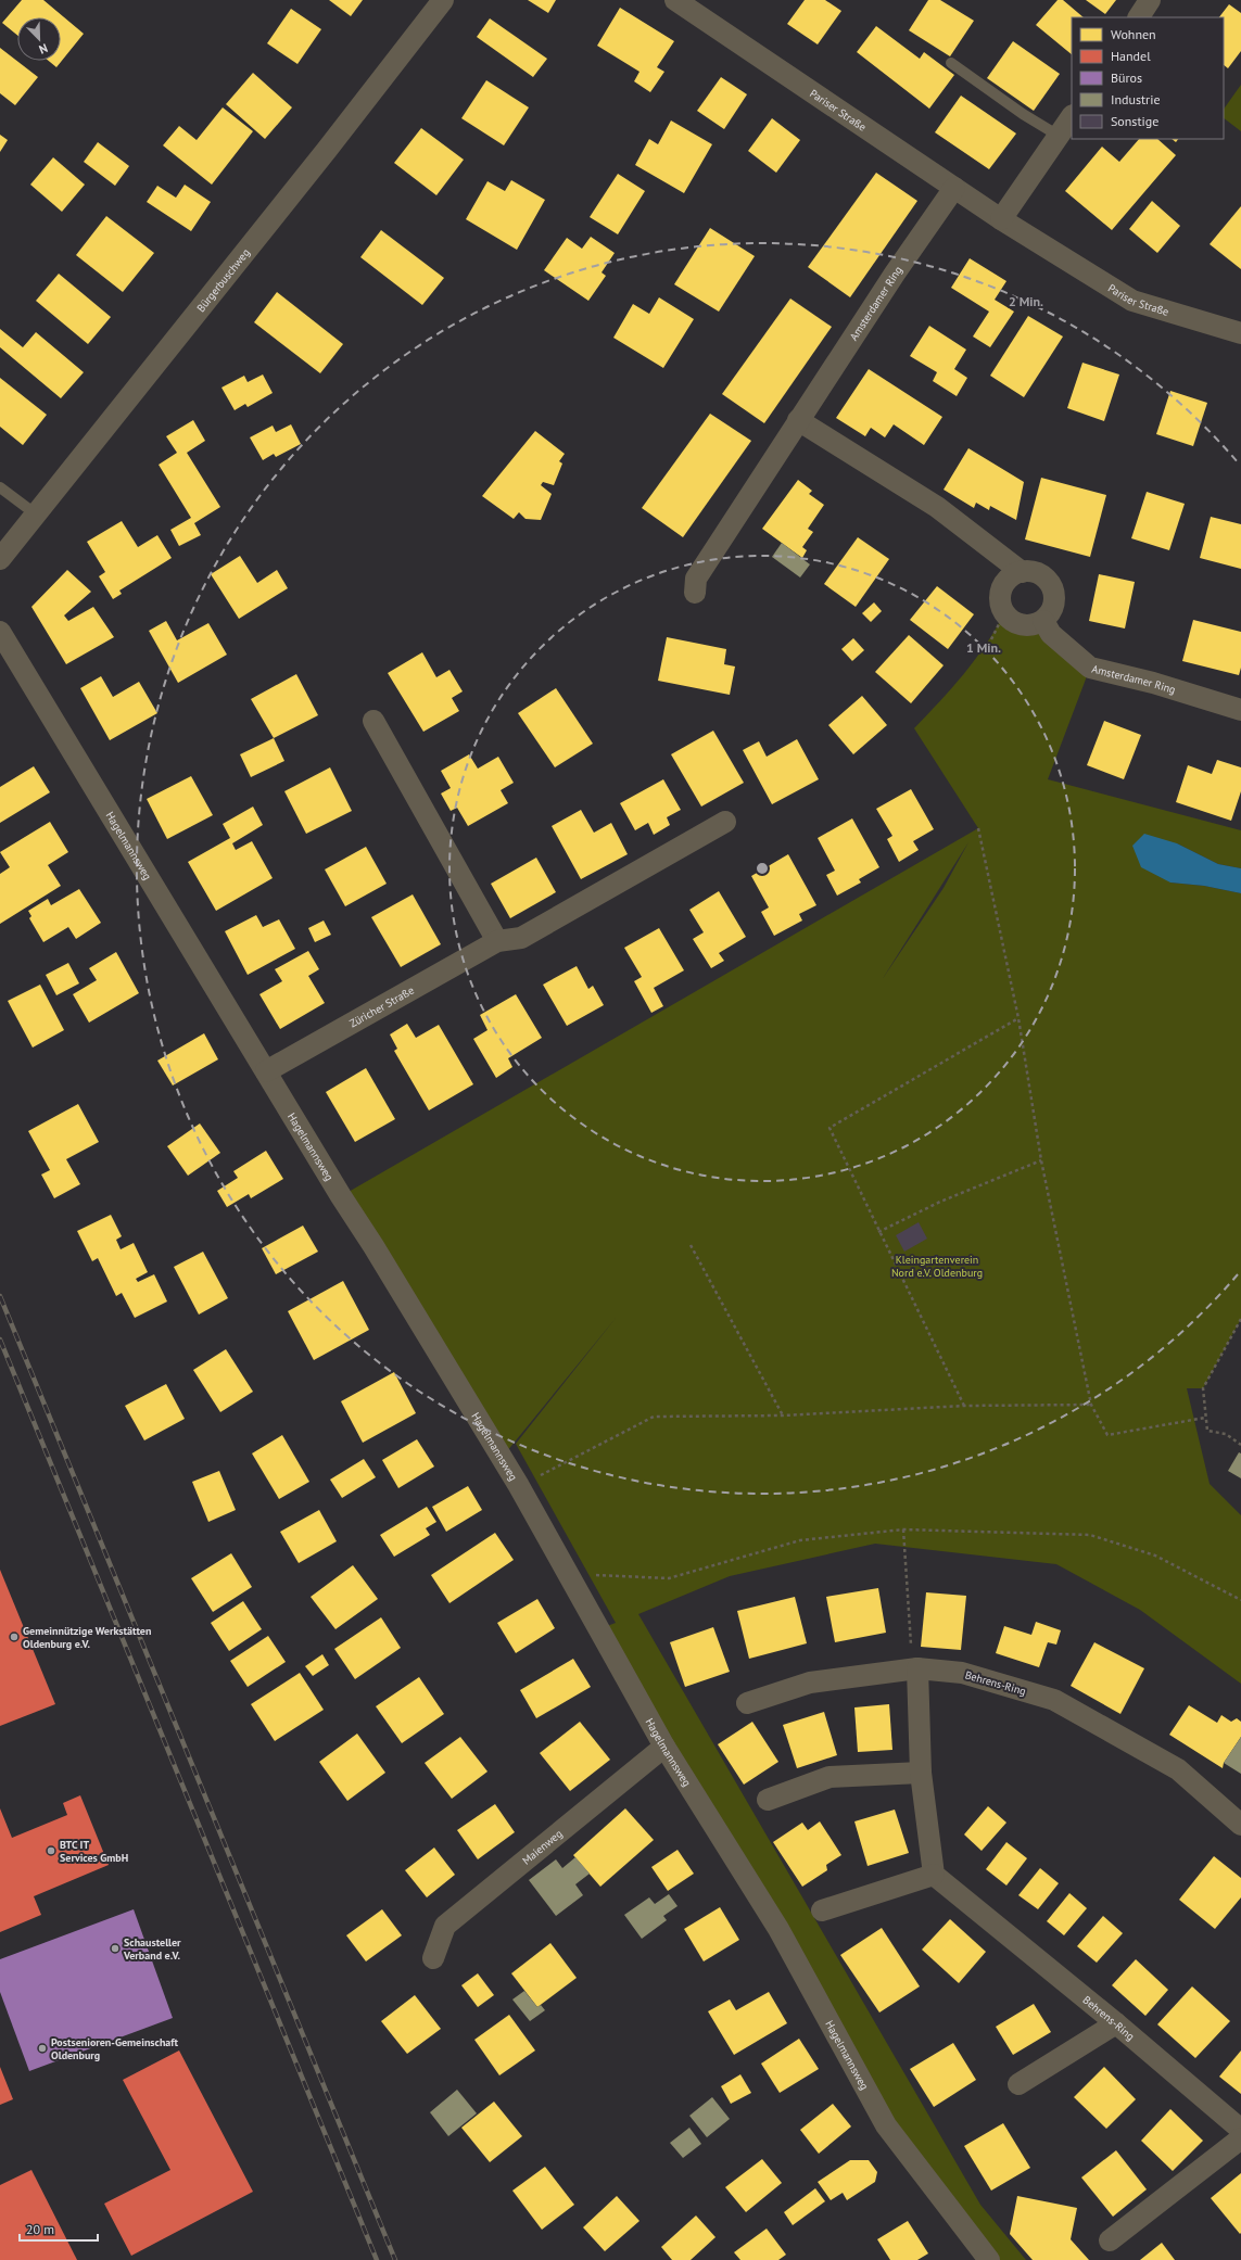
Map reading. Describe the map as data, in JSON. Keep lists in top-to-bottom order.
{
  "streets": {
    "street": [
      "Pariser Straße",
      "Bürgerbuschweg",
      "Amsterdamer Ring",
      "Hagelmannsweg",
      "Züricher Straße",
      "Behrens-Ring",
      "Maienweg"
    ]
  },
  "crossings": [
    ["Pariser Straße", "Amsterdamer Ring"],
    ["Hagelmannsweg", "Züricher Straße"],
    ["Hagelmannsweg", "Maienweg"]
  ],
  "parks": ["Kleingartenverein Nord e.V. Oldenburg"],
  "places": [
    "Gemeinnützige Werkstätten Oldenburg e.V.",
    "BTC IT Services GmbH",
    "Schausteller Verband e.V.",
    "Postsenioren-Gemeinschaft Oldenburg"
  ],
  "legend": [
    "Wohnen",
    "Handel",
    "Büros",
    "Industrie",
    "Sonstige"
  ],
  "scale_bar": "20 m",
  "north": "bottom right",
  "rings": ["2 Min.", "1 Min."]
}
